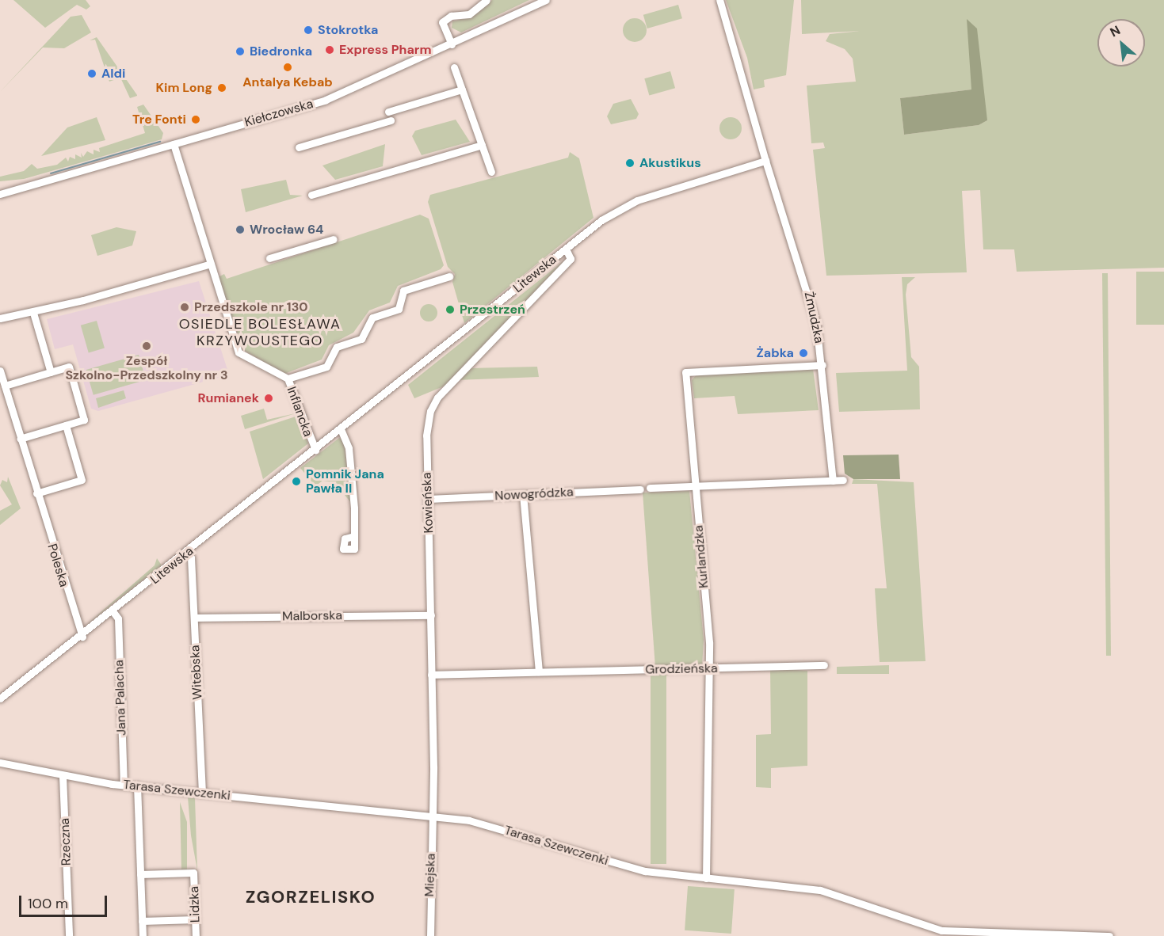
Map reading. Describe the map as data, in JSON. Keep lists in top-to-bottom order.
{
  "streets": {
    "street": [
      "Kiełczowska",
      "Litewska",
      "Żmudzka",
      "Inflancka",
      "Nowogródzka",
      "Kowieńska",
      "Kurlandzka",
      "Poleska",
      "Malborska",
      "Grodzieńska",
      "Witebska",
      "Jana Palacha",
      "Tarasa Szewczenki",
      "Rzeczna",
      "Miejska",
      "Lidzka"
    ]
  },
  "crossings": [
    ["Kiełczowska", "Inflancka"],
    ["Litewska", "Żmudzka"],
    ["Litewska", "Inflancka"],
    ["Litewska", "Kowieńska"],
    ["Litewska", "Poleska"],
    ["Litewska", "Witebska"],
    ["Litewska", "Jana Palacha"],
    ["Żmudzka", "Kurlandzka"],
    ["Nowogródzka", "Kowieńska"],
    ["Kowieńska", "Malborska"],
    ["Kowieńska", "Grodzieńska"],
    ["Kowieńska", "Tarasa Szewczenki"],
    ["Kowieńska", "Miejska"],
    ["Kurlandzka", "Grodzieńska"],
    ["Kurlandzka", "Tarasa Szewczenki"],
    ["Malborska", "Witebska"],
    ["Witebska", "Tarasa Szewczenki"],
    ["Jana Palacha", "Tarasa Szewczenki"],
    ["Tarasa Szewczenki", "Rzeczna"],
    ["Tarasa Szewczenki", "Miejska"]
  ],
  "districts": ["OSIEDLE BOLESŁAWA KRZYWOUSTEGO", "ZGORZELISKO"],
  "places": [
    "Stokrotka",
    "Express Pharm",
    "Biedronka",
    "Antalya Kebab",
    "Aldi",
    "Kim Long",
    "Tre Fonti",
    "Akustikus",
    "Wrocław 64",
    "Przedszkole nr 130",
    "Przestrzeń",
    "Zespół Szkolno-Przedszkolny nr 3",
    "Żabka",
    "Rumianek",
    "Pomnik Jana Pawła II"
  ],
  "scale_bar": "100 m",
  "north": "top left"
}
